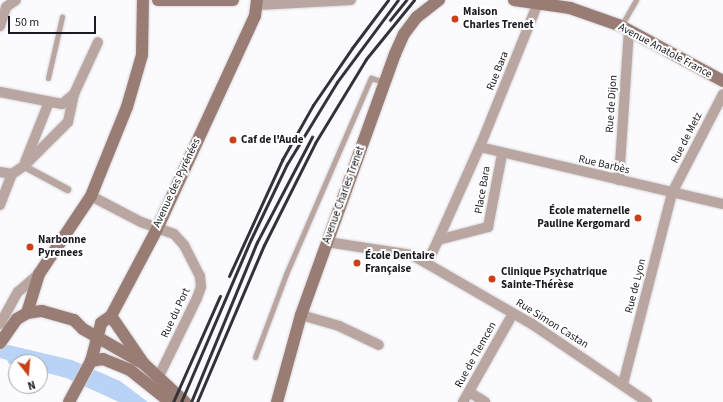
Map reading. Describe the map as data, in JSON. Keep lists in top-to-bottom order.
{
  "streets": {
    "main road": ["Avenue Anatole France", "Avenue des Pyrénées", "Avenue Charles Trenet"],
    "street": [
      "Rue Bara",
      "Rue de Dijon",
      "Rue de Metz",
      "Rue Barbès",
      "Place Bara",
      "Rue de Lyon",
      "Rue du Port",
      "Rue Simon Castan",
      "Rue de Tlemcen"
    ]
  },
  "crossings": [
    ["Avenue Anatole France", "Rue Bara"],
    ["Avenue Anatole France", "Rue de Dijon"],
    ["Rue Bara", "Rue Barbès"],
    ["Rue Bara", "Place Bara"],
    ["Rue de Dijon", "Rue Barbès"],
    ["Rue de Metz", "Rue Barbès"],
    ["Rue de Metz", "Rue de Lyon"],
    ["Rue Barbès", "Place Bara"],
    ["Rue Barbès", "Rue de Lyon"],
    ["Avenue des Pyrénées", "Rue du Port"],
    ["Place Bara", "Rue Simon Castan"],
    ["Avenue Charles Trenet", "Rue Simon Castan"],
    ["Rue de Lyon", "Rue Simon Castan"]
  ],
  "places": [
    "Maison Charles Trenet",
    "Caf de l'Aude",
    "École maternelle Pauline Kergomard",
    "Narbonne Pyrenees",
    "École Dentaire Française",
    "Clinique Psychatrique Sainte-Thérèse"
  ],
  "scale_bar": "50 m",
  "north": "bottom"
}
